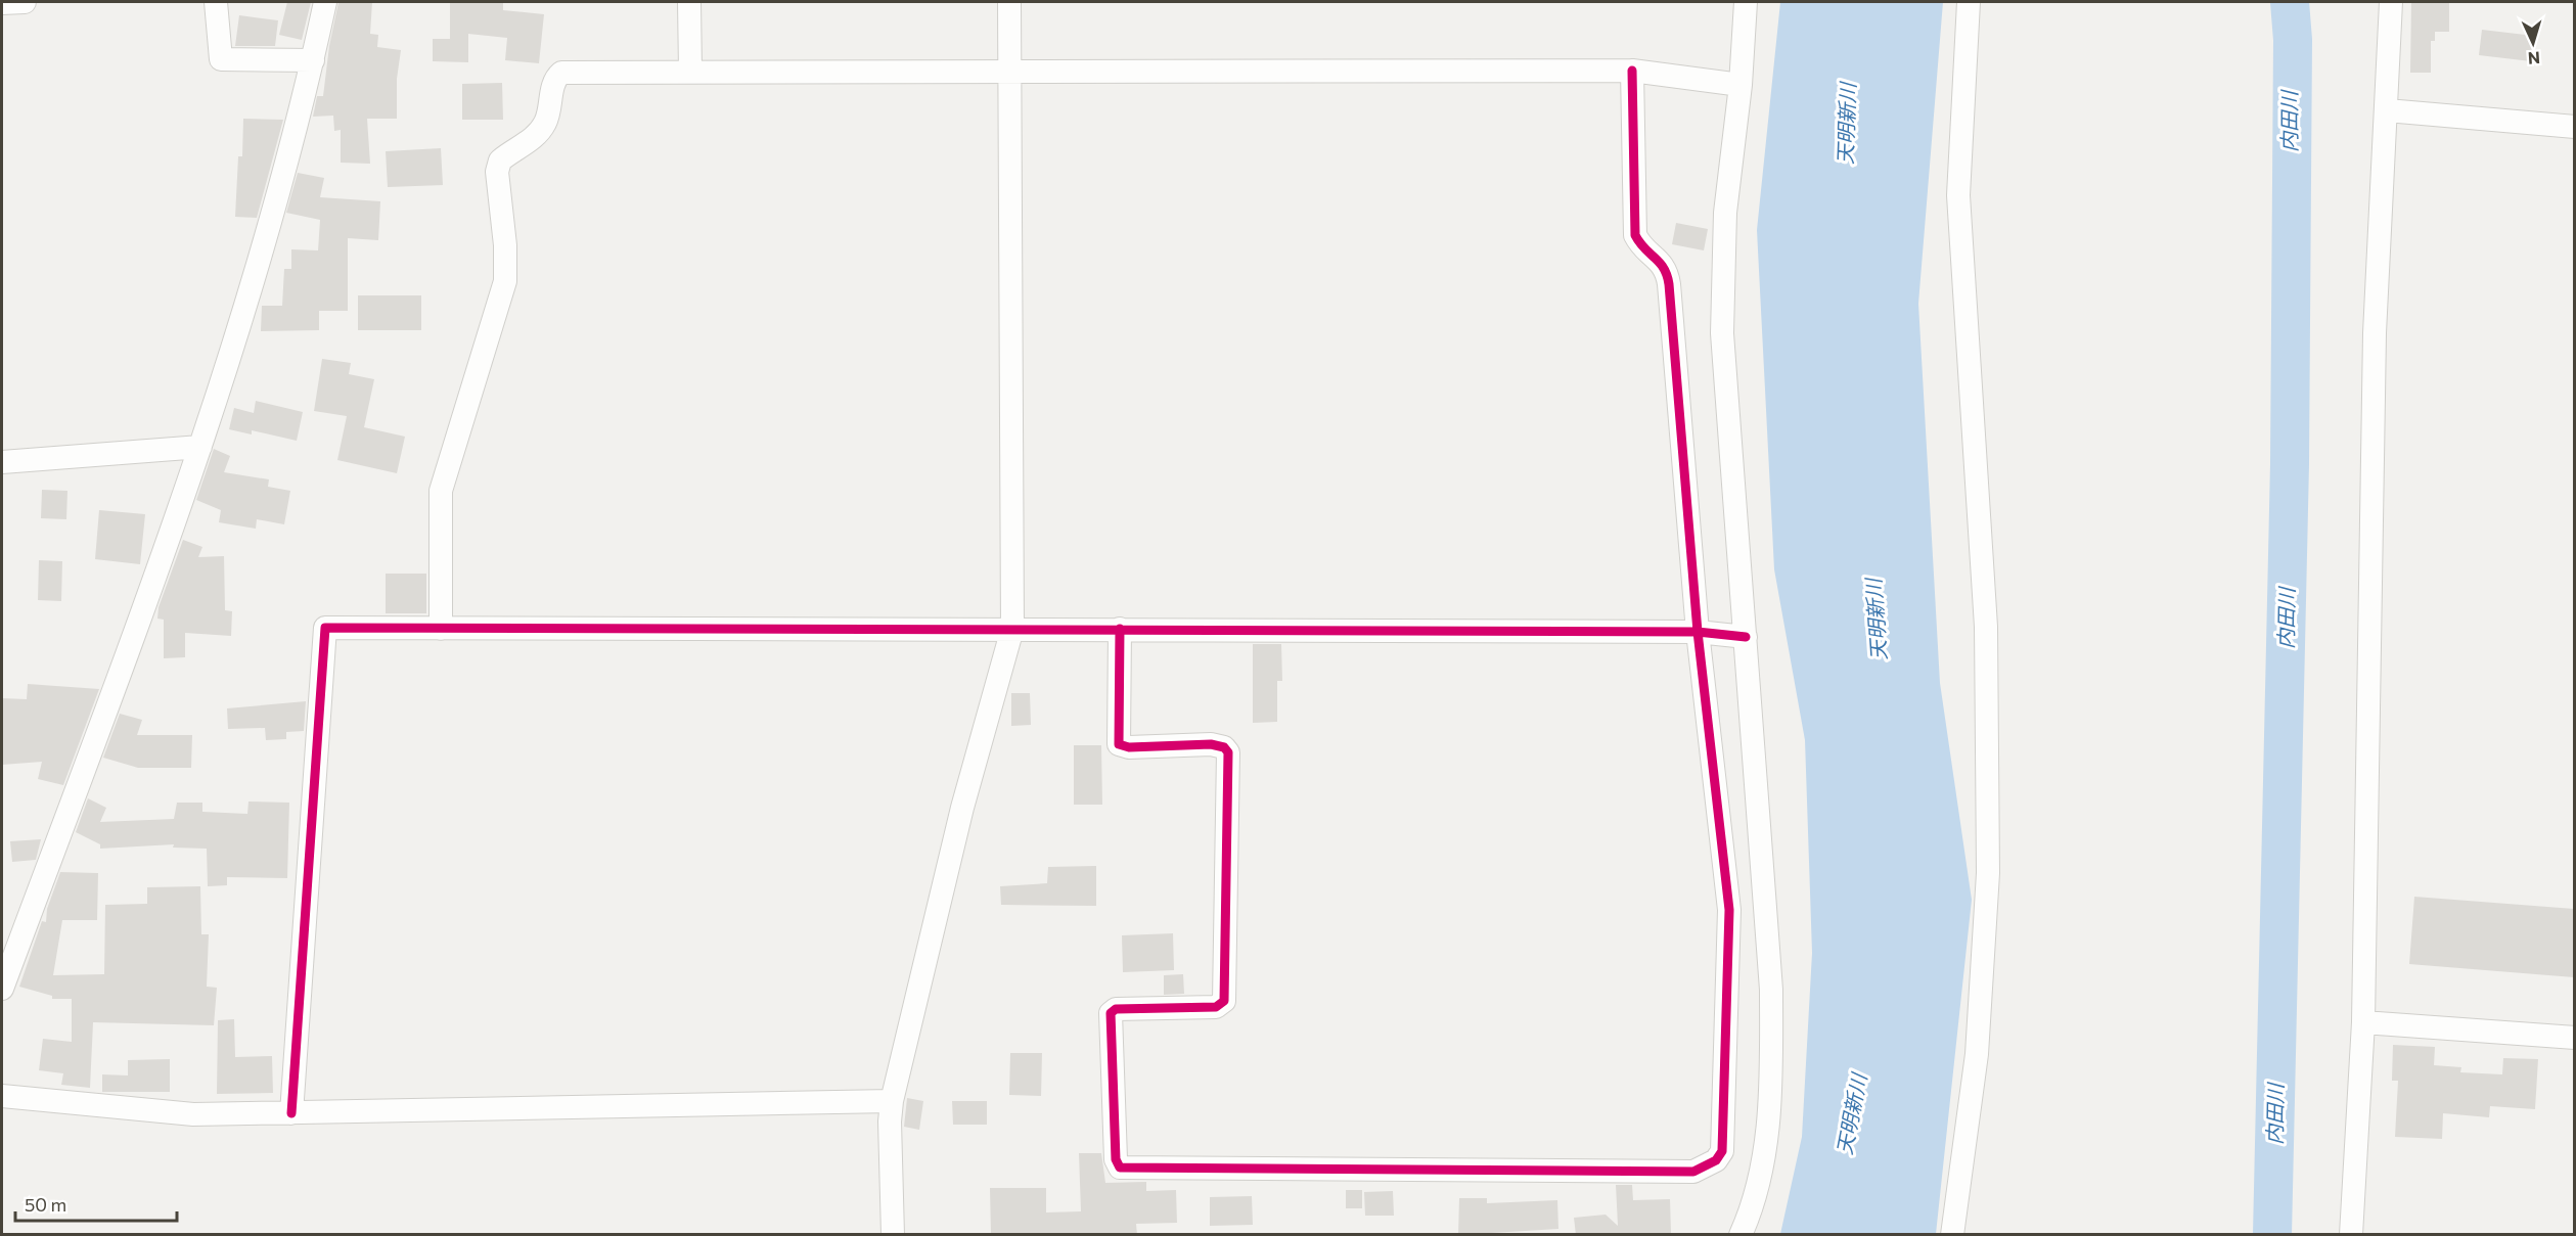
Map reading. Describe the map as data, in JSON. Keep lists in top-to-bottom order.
{
  "water": ["内田川", "天明新川"],
  "scale_bar": "50 m",
  "north": "bottom"
}
